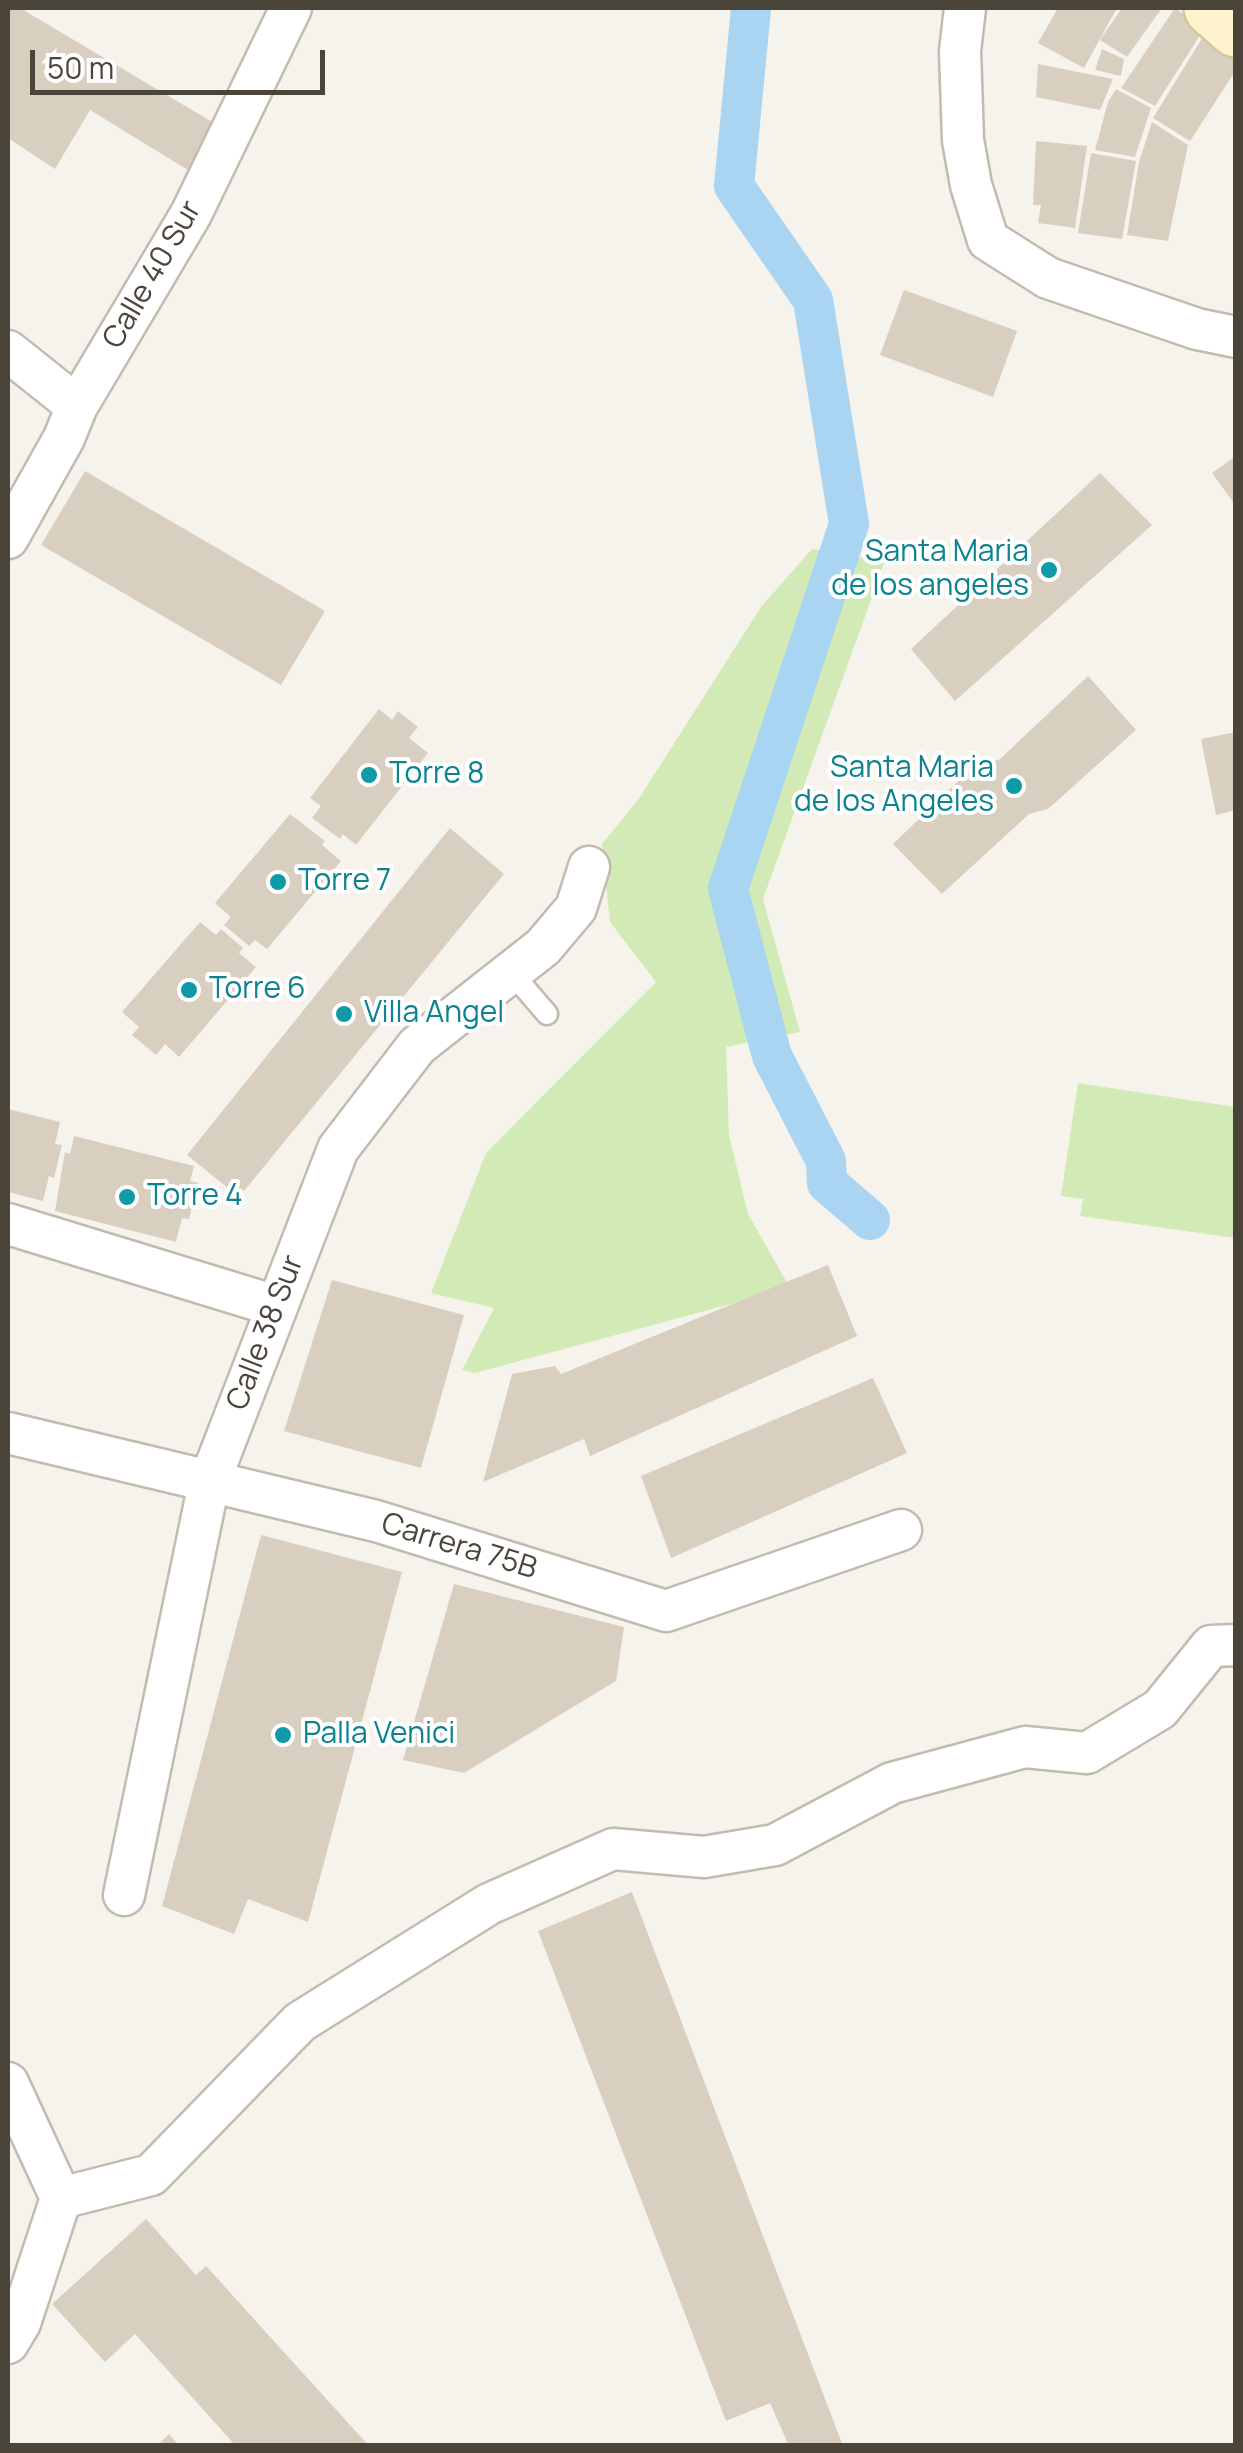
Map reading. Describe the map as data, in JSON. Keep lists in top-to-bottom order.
{
  "streets": {
    "street": ["Calle 40 Sur", "Calle 38 Sur", "Carrera 75B"]
  },
  "crossings": [
    ["Calle 38 Sur", "Carrera 75B"]
  ],
  "places": [
    "Santa Maria de los angeles",
    "Torre 8",
    "Santa Maria de los Angeles",
    "Torre 7",
    "Torre 6",
    "Villa Angel",
    "Torre 4",
    "Palla Venici"
  ],
  "scale_bar": "50 m"
}
